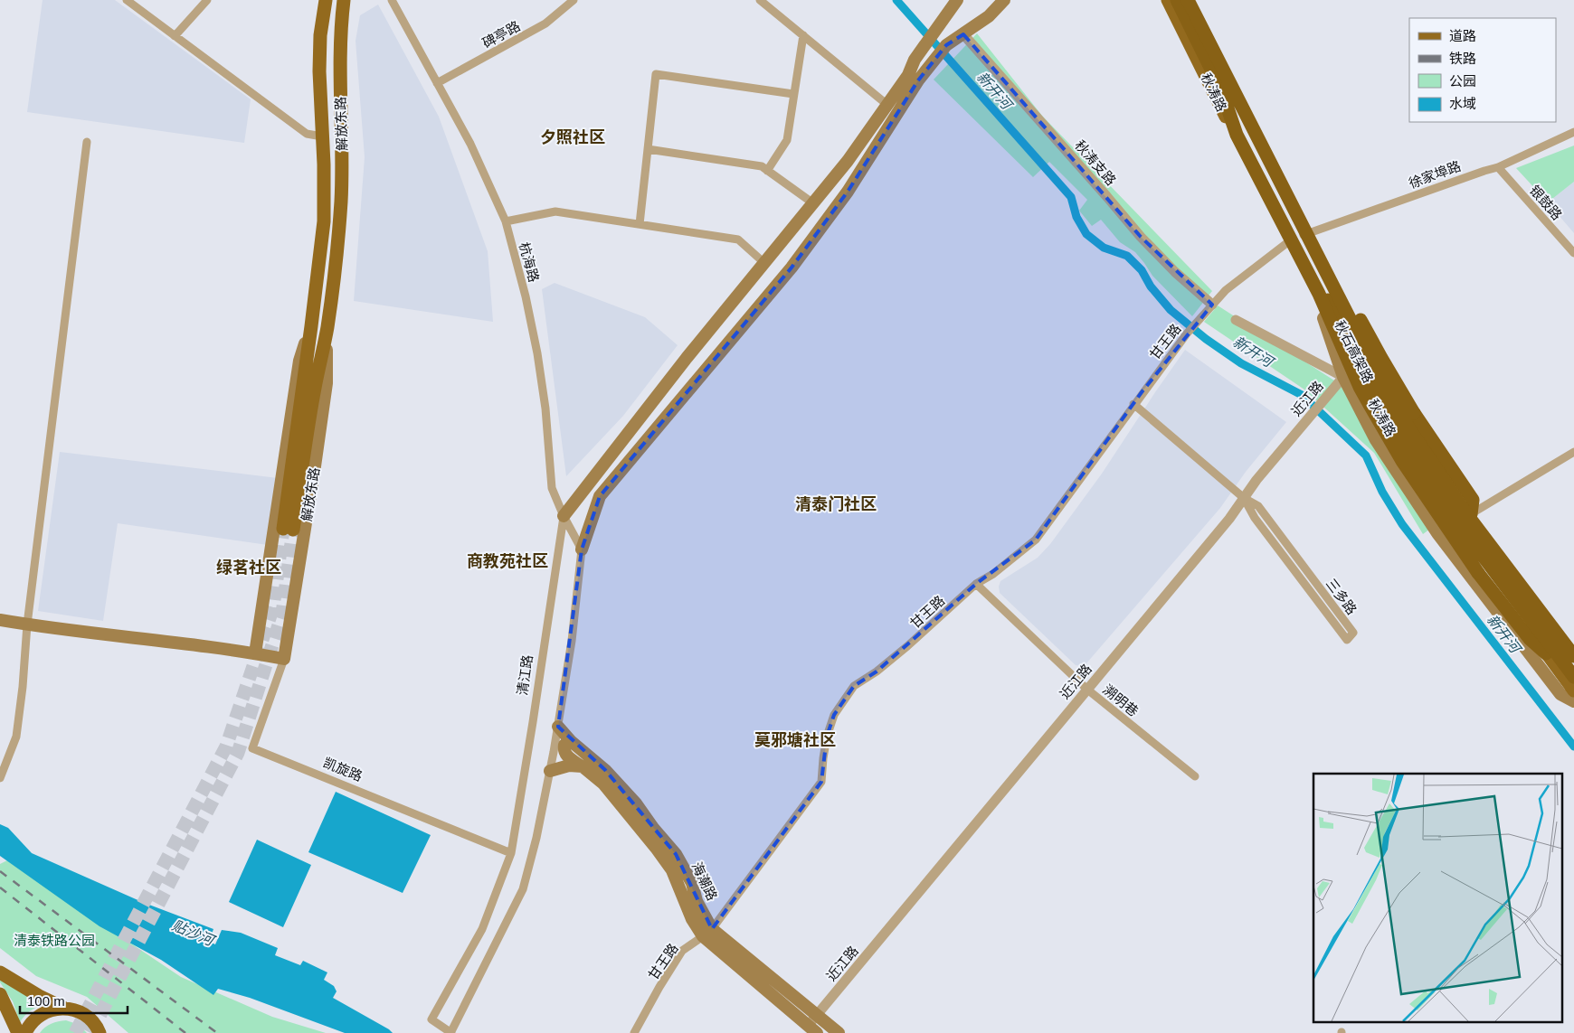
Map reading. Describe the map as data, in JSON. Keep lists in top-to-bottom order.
{
  "streets": {
    "highway": ["秋石高架路"],
    "main road": [
      "秋涛路",
      "解放东路",
      "清江路",
      "海潮路"
    ],
    "street": [
      "碑亭路",
      "秋涛支路",
      "徐家埠路",
      "银鼓路",
      "杭海路",
      "甘王路",
      "近江路",
      "三多路",
      "溯明巷",
      "凯旋路"
    ]
  },
  "crossings": [
    ["碑亭路", "杭海路"],
    ["秋涛路", "徐家埠路"],
    ["秋涛路", "甘王路"],
    ["秋涛路", "秋石高架路"],
    ["秋涛路", "近江路"],
    ["解放东路", "凯旋路"],
    ["秋涛支路", "甘王路"],
    ["徐家埠路", "银鼓路"],
    ["杭海路", "清江路"],
    ["甘王路", "三多路"],
    ["甘王路", "溯明巷"],
    ["甘王路", "海潮路"],
    ["近江路", "三多路"],
    ["近江路", "溯明巷"],
    ["近江路", "海潮路"],
    ["清江路", "凯旋路"]
  ],
  "districts": [
    "夕照社区",
    "清泰门社区",
    "商教苑社区",
    "绿茗社区",
    "莫邪塘社区"
  ],
  "water": ["新开河", "贴沙河"],
  "parks": ["清泰铁路公园"],
  "legend": [
    "道路",
    "铁路",
    "公园",
    "水域"
  ],
  "scale_bar": "100 m"
}
